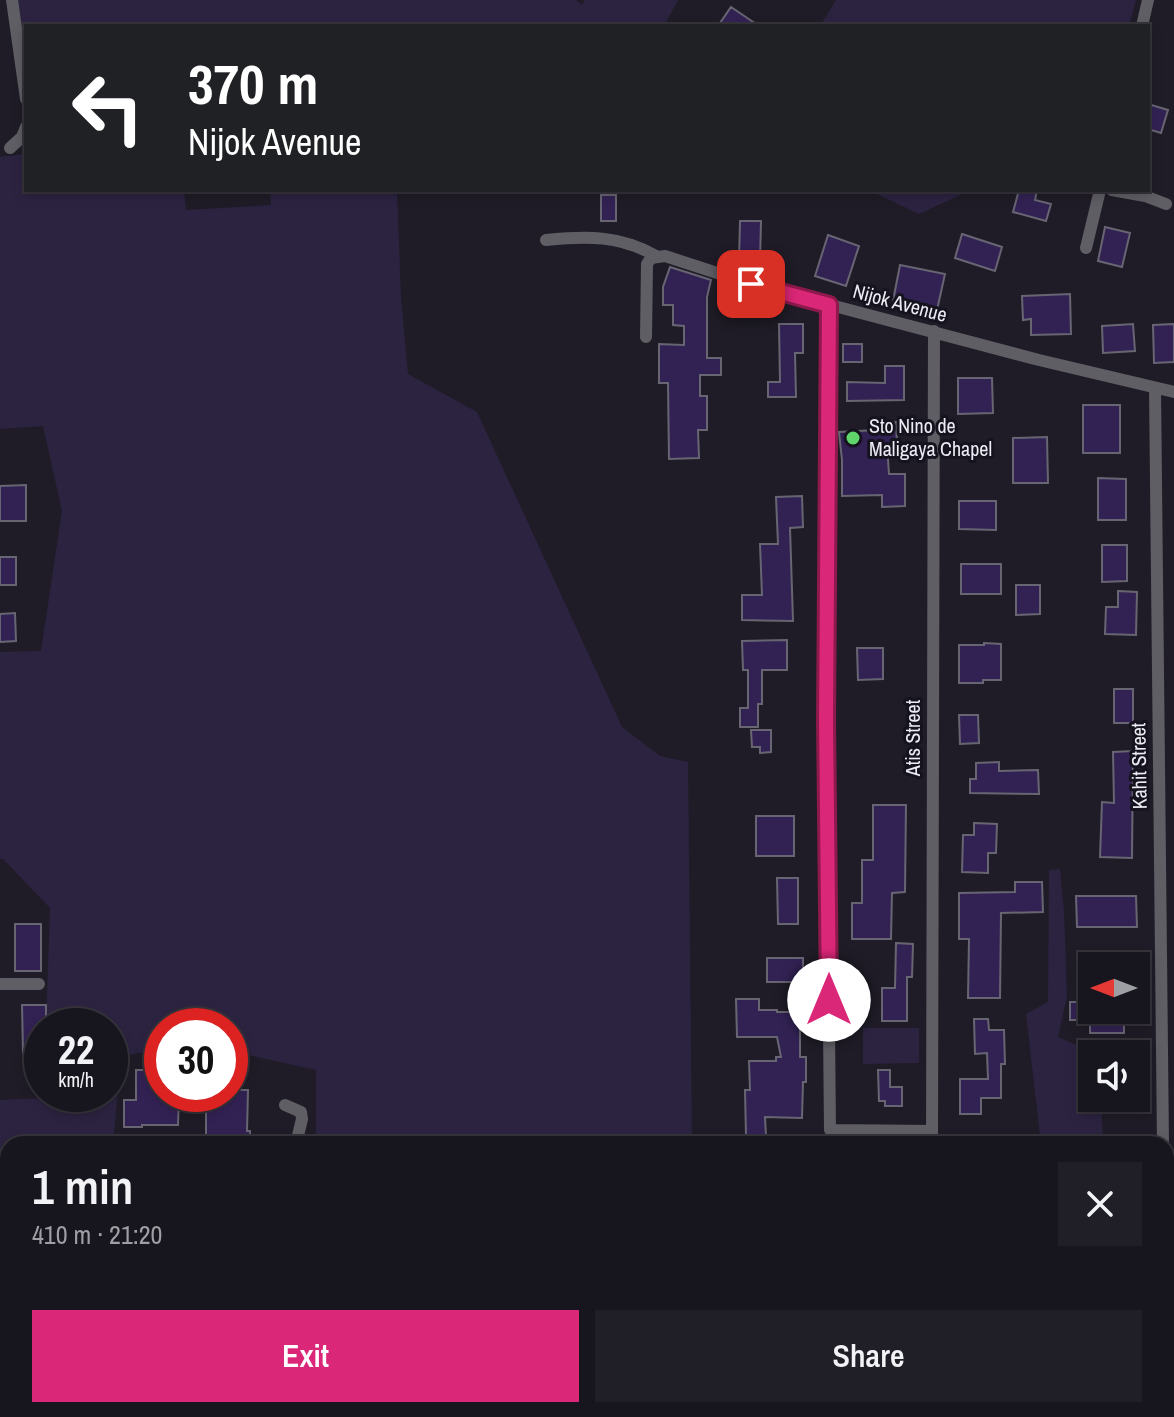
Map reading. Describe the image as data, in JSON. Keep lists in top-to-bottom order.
{
  "streets": {
    "street": ["Nijok Avenue", "Atis Street", "Kahit Street"]
  },
  "crossings": [
    ["Nijok Avenue", "Atis Street"],
    ["Nijok Avenue", "Kahit Street"]
  ],
  "places": ["Sto Nino de Maligaya Chapel"],
  "north": "left",
  "page": {
    "turn": ["370 m", "Nijok Avenue"],
    "speed": "22 km/h",
    "limit": "30",
    "heading": ["1 min", "410 m · 21:20"],
    "buttons": ["Exit", "Share"]
  }
}
